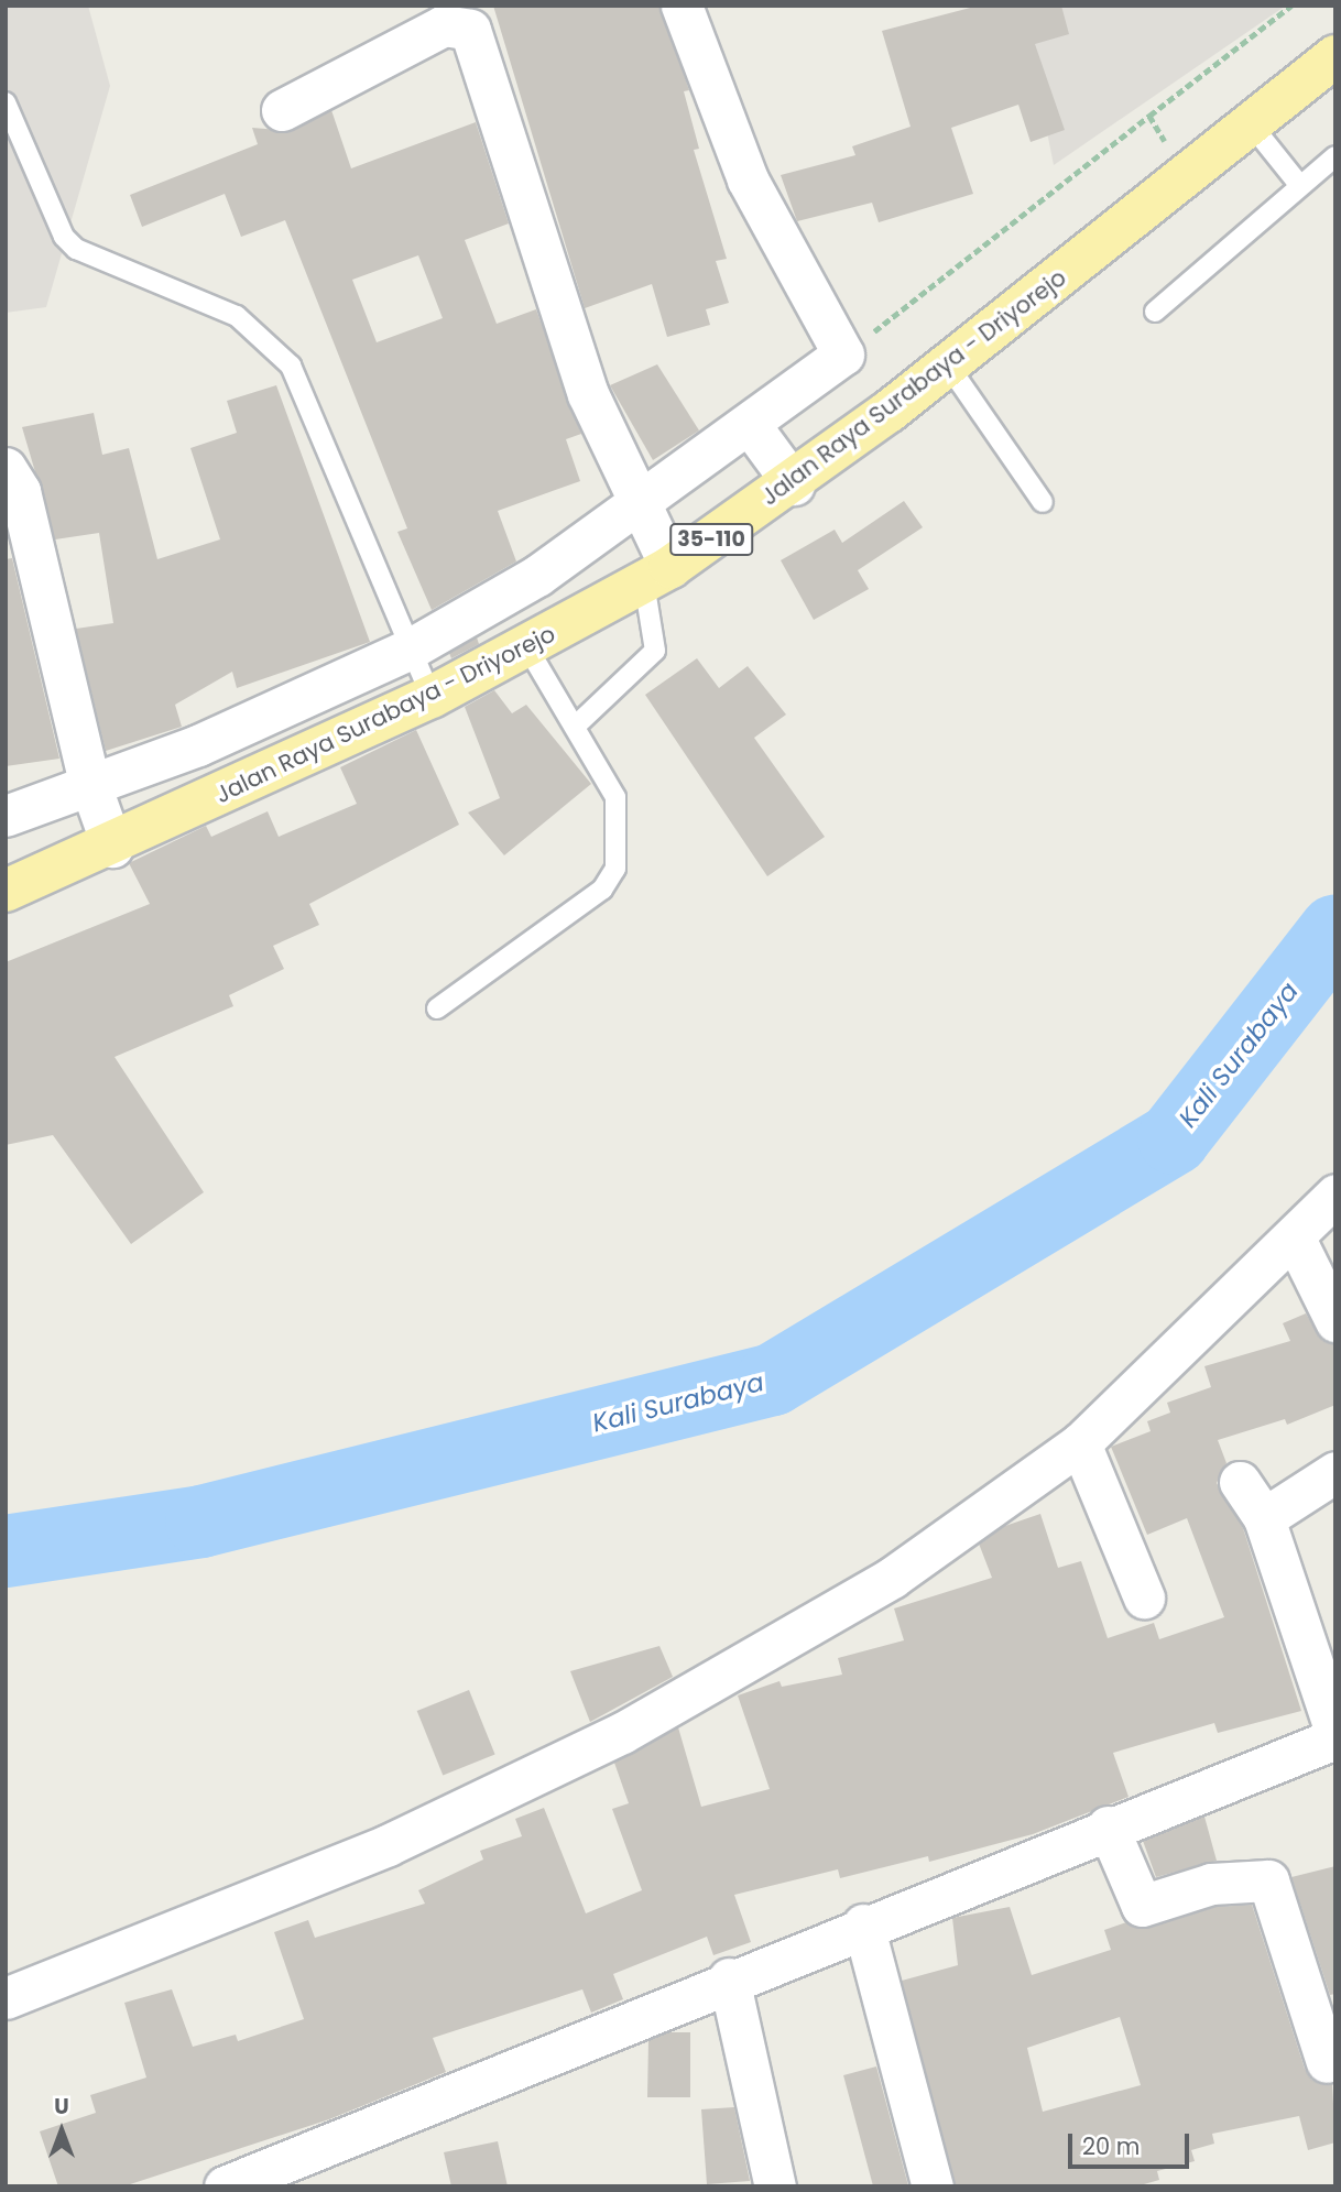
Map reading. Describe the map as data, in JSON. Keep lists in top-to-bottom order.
{
  "streets": {
    "main road": ["Jalan Raya Surabaya - Driyorejo", "35-110"]
  },
  "water": ["Kali Surabaya"],
  "scale_bar": "20 m",
  "north": "top"
}
